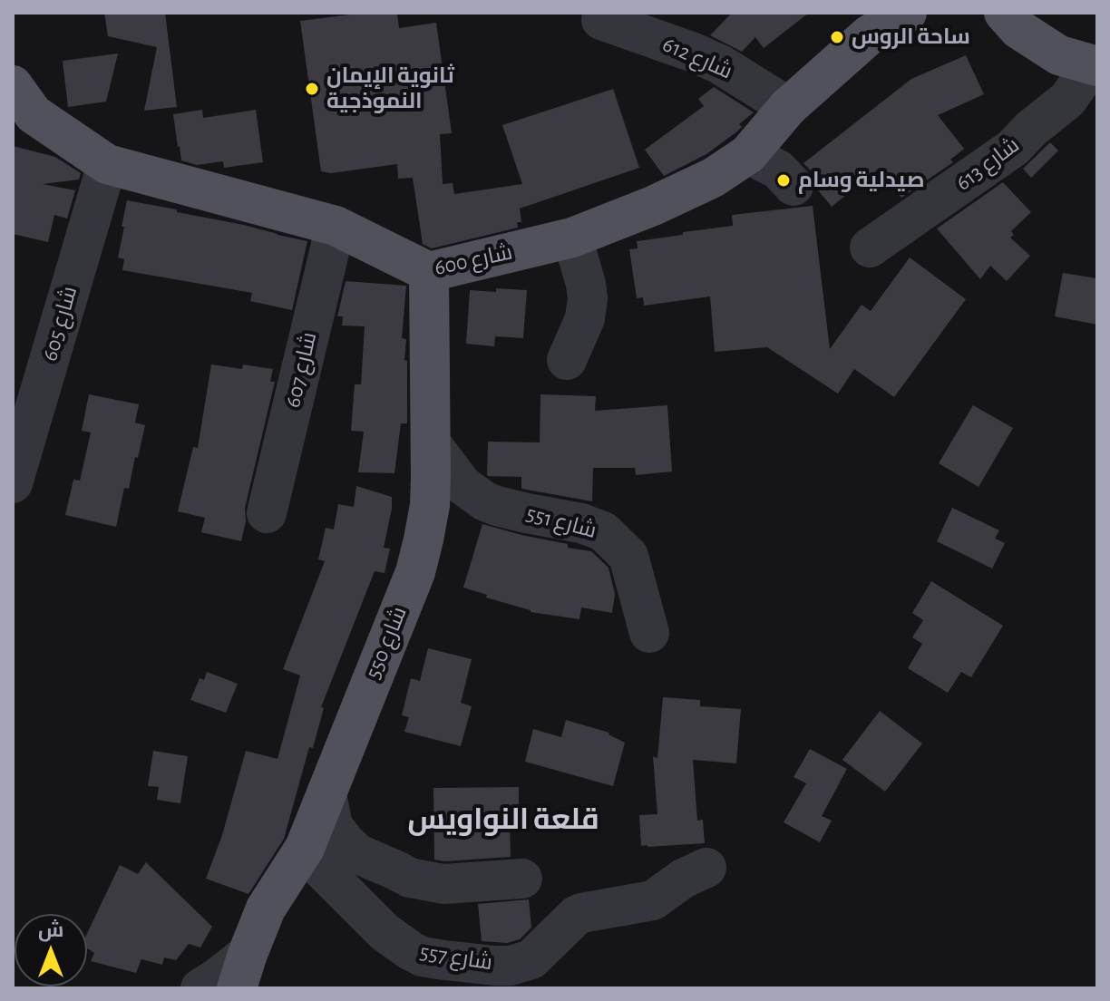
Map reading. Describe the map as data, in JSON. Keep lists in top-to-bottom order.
{
  "streets": {
    "main road": ["شارع 600", "شارع 550"],
    "street": [
      "شارع 612",
      "شارع 613",
      "شارع 605",
      "شارع 607",
      "شارع 551",
      "شارع 557"
    ]
  },
  "crossings": [
    ["شارع 612", "شارع 600"],
    ["شارع 600", "شارع 605"],
    ["شارع 600", "شارع 607"],
    ["شارع 600", "شارع 550"],
    ["شارع 551", "شارع 550"],
    ["شارع 550", "شارع 557"]
  ],
  "districts": ["قلعة النواويس"],
  "places": ["ساحة الروس", "ثانوية الإيمان النموذجية", "صيدلية وسام"],
  "north": "top"
}
